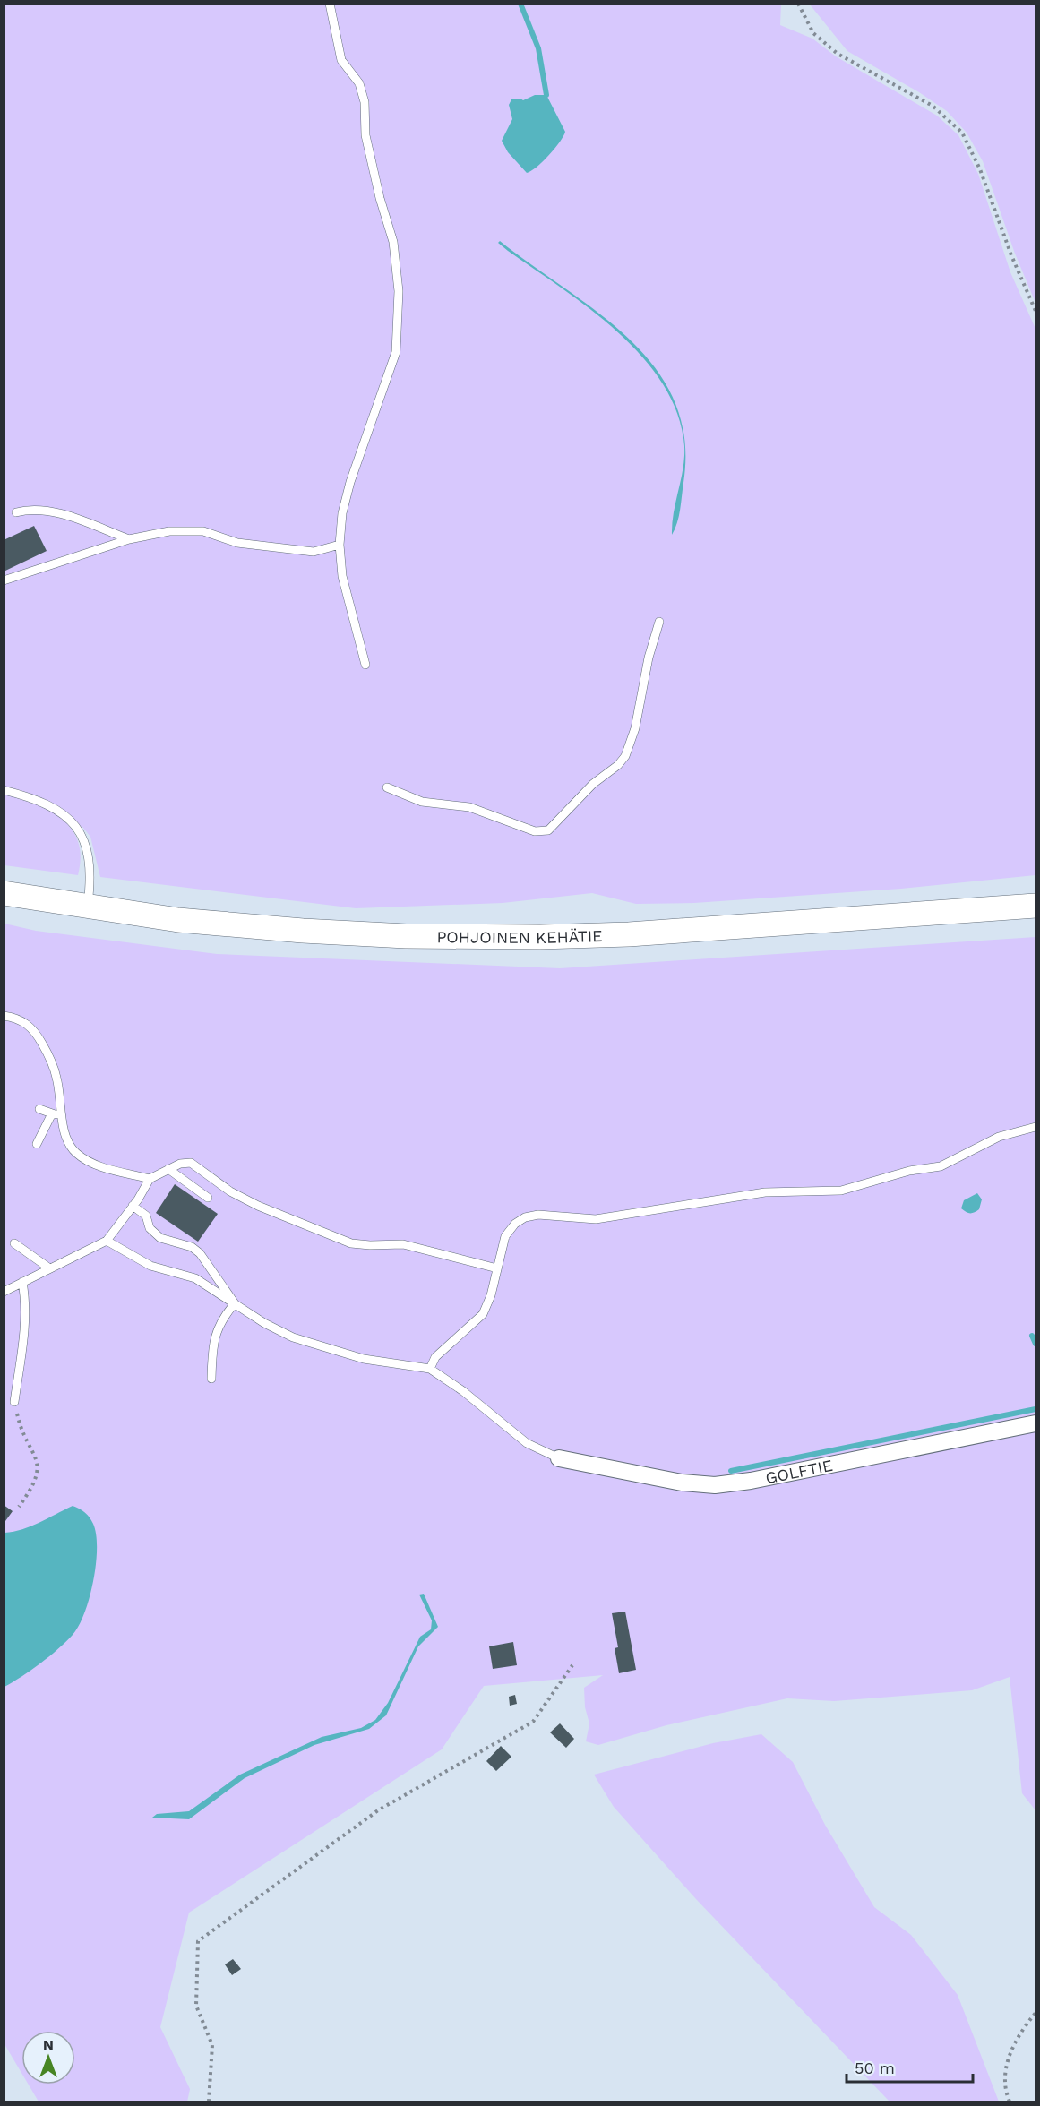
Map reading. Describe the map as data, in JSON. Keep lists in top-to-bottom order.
{
  "streets": {
    "main road": ["POHJOINEN KEHÄTIE"],
    "street": ["GOLFTIE"]
  },
  "scale_bar": "50 m",
  "north": "top"
}
